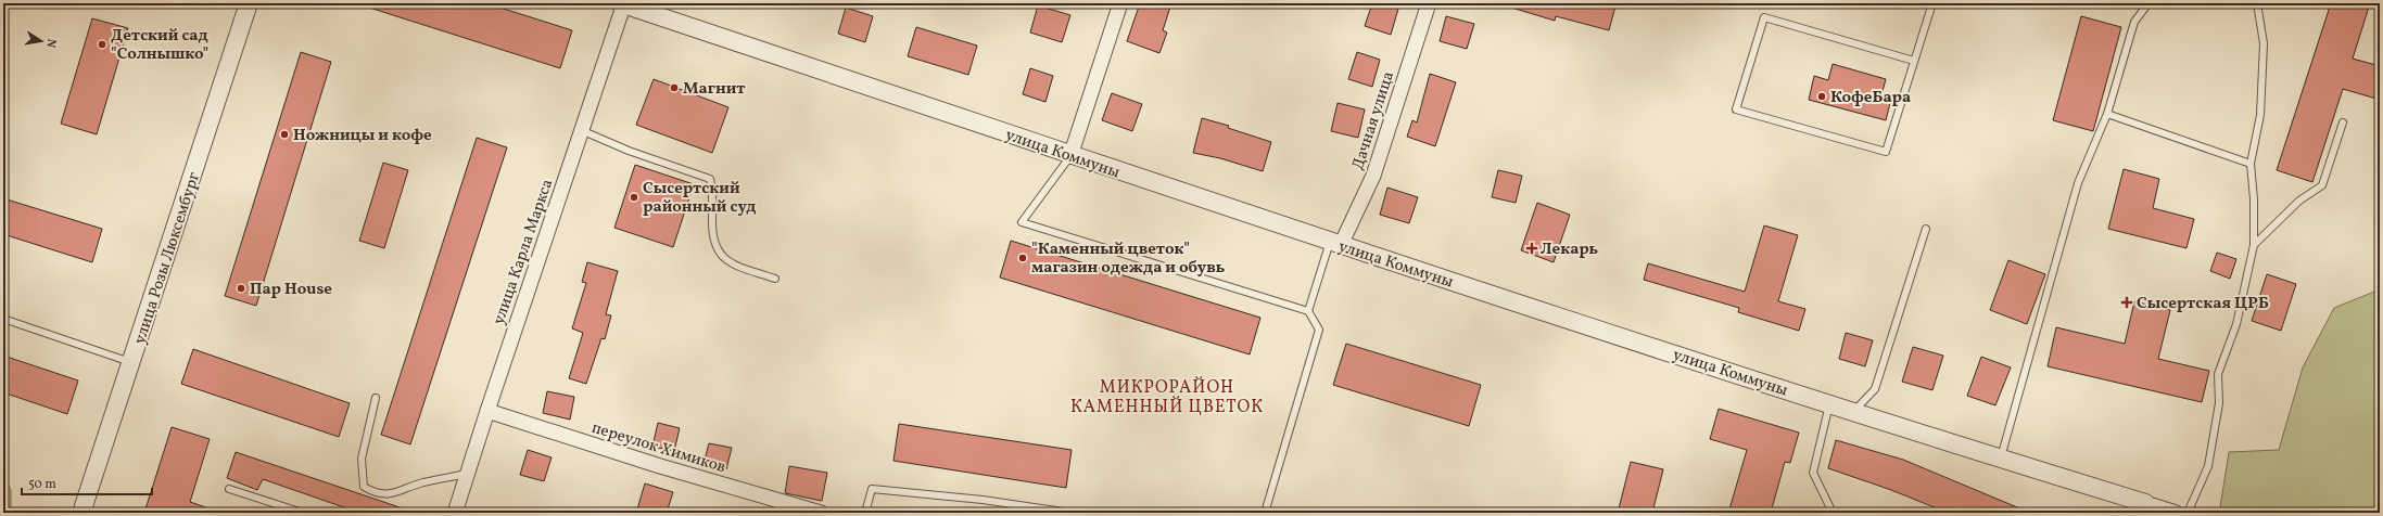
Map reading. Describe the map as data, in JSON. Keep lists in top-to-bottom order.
{
  "streets": {
    "street": [
      "Дачная улица",
      "улица Коммуны",
      "улица Карла Маркса",
      "улица Розы Люксембург",
      "переулок Химиков"
    ]
  },
  "crossings": [
    ["Дачная улица", "улица Коммуны"],
    ["улица Коммуны", "улица Карла Маркса"],
    ["улица Карла Маркса", "переулок Химиков"]
  ],
  "districts": ["МИКРОРАЙОН КАМЕННЫЙ ЦВЕТОК"],
  "places": {
    "other": [
      "Детский сад \"Солнышко\"",
      "Магнит",
      "КофеБара",
      "Ножницы и кофе",
      "Сысертский районный суд",
      "\"Каменный цветок\" магазин одежда и обувь",
      "Пар House"
    ],
    "health": ["Лекарь", "Сысертская ЦРБ"]
  },
  "scale_bar": "50 m",
  "north": "right"
}
